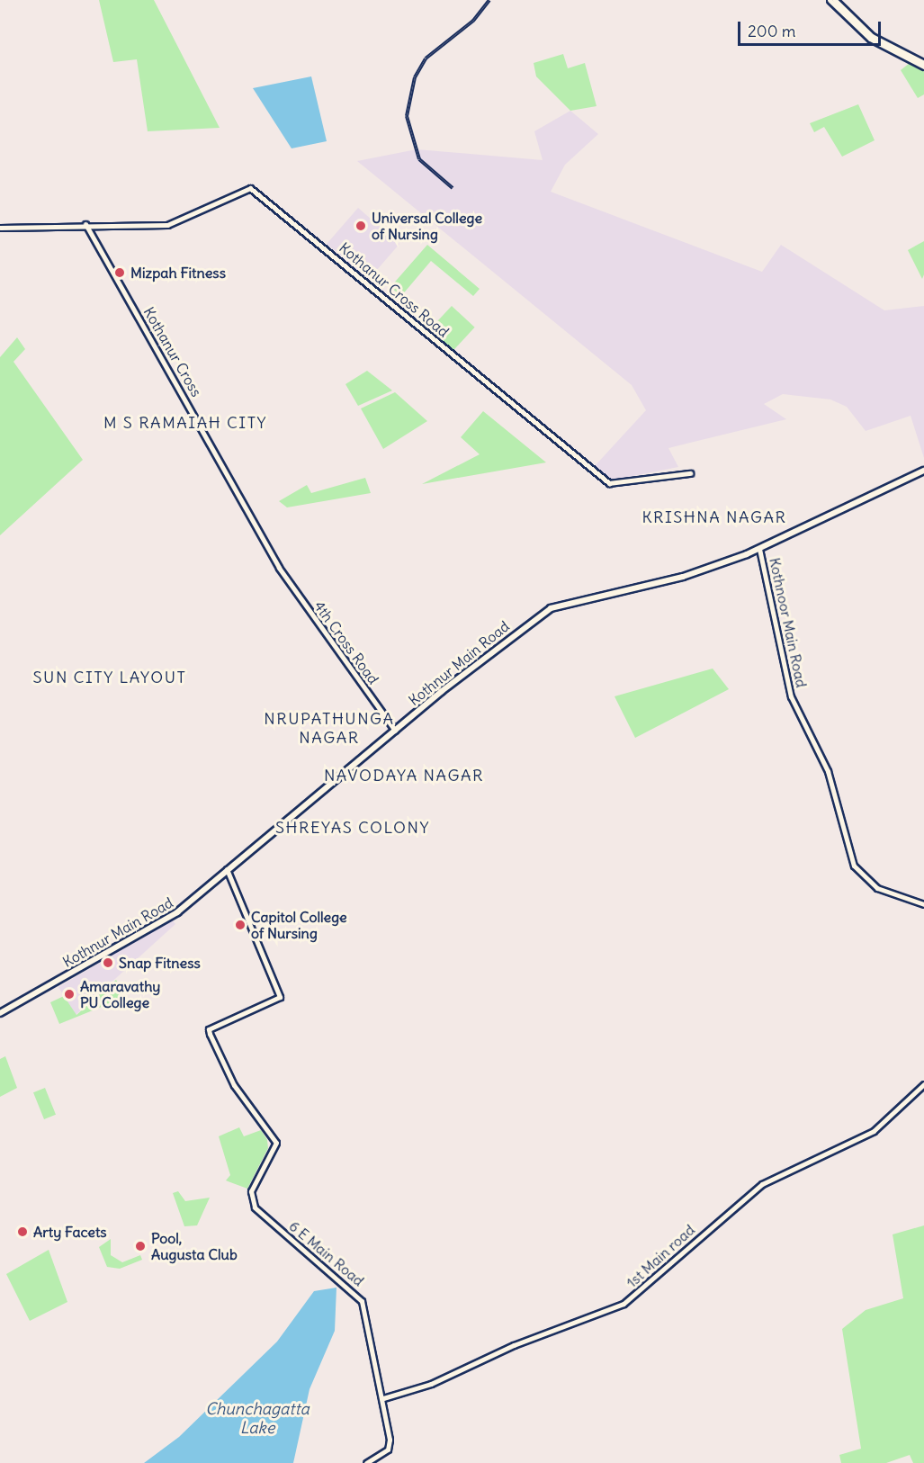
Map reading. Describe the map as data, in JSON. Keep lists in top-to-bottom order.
{
  "streets": {
    "main road": ["Kothnur Main Road"],
    "street": [
      "Kothanur Cross Road",
      "Kothanur Cross",
      "Kothnoor Main Road",
      "4th Cross Road",
      "6 E Main Road",
      "1st Main road"
    ]
  },
  "crossings": [
    ["Kothanur Cross Road", "Kothanur Cross"],
    ["Kothanur Cross", "4th Cross Road"],
    ["Kothnoor Main Road", "Kothnur Main Road"],
    ["4th Cross Road", "Kothnur Main Road"],
    ["Kothnur Main Road", "6 E Main Road"],
    ["6 E Main Road", "1st Main road"]
  ],
  "districts": [
    "M S RAMAIAH CITY",
    "KRISHNA NAGAR",
    "SUN CITY LAYOUT",
    "NRUPATHUNGA NAGAR",
    "NAVODAYA NAGAR",
    "SHREYAS COLONY"
  ],
  "water": ["Chunchagatta Lake"],
  "places": [
    "Universal College of Nursing",
    "Mizpah Fitness",
    "Capitol College of Nursing",
    "Snap Fitness",
    "Amaravathy PU College",
    "Arty Facets",
    "Pool, Augusta Club"
  ],
  "scale_bar": "200 m"
}
